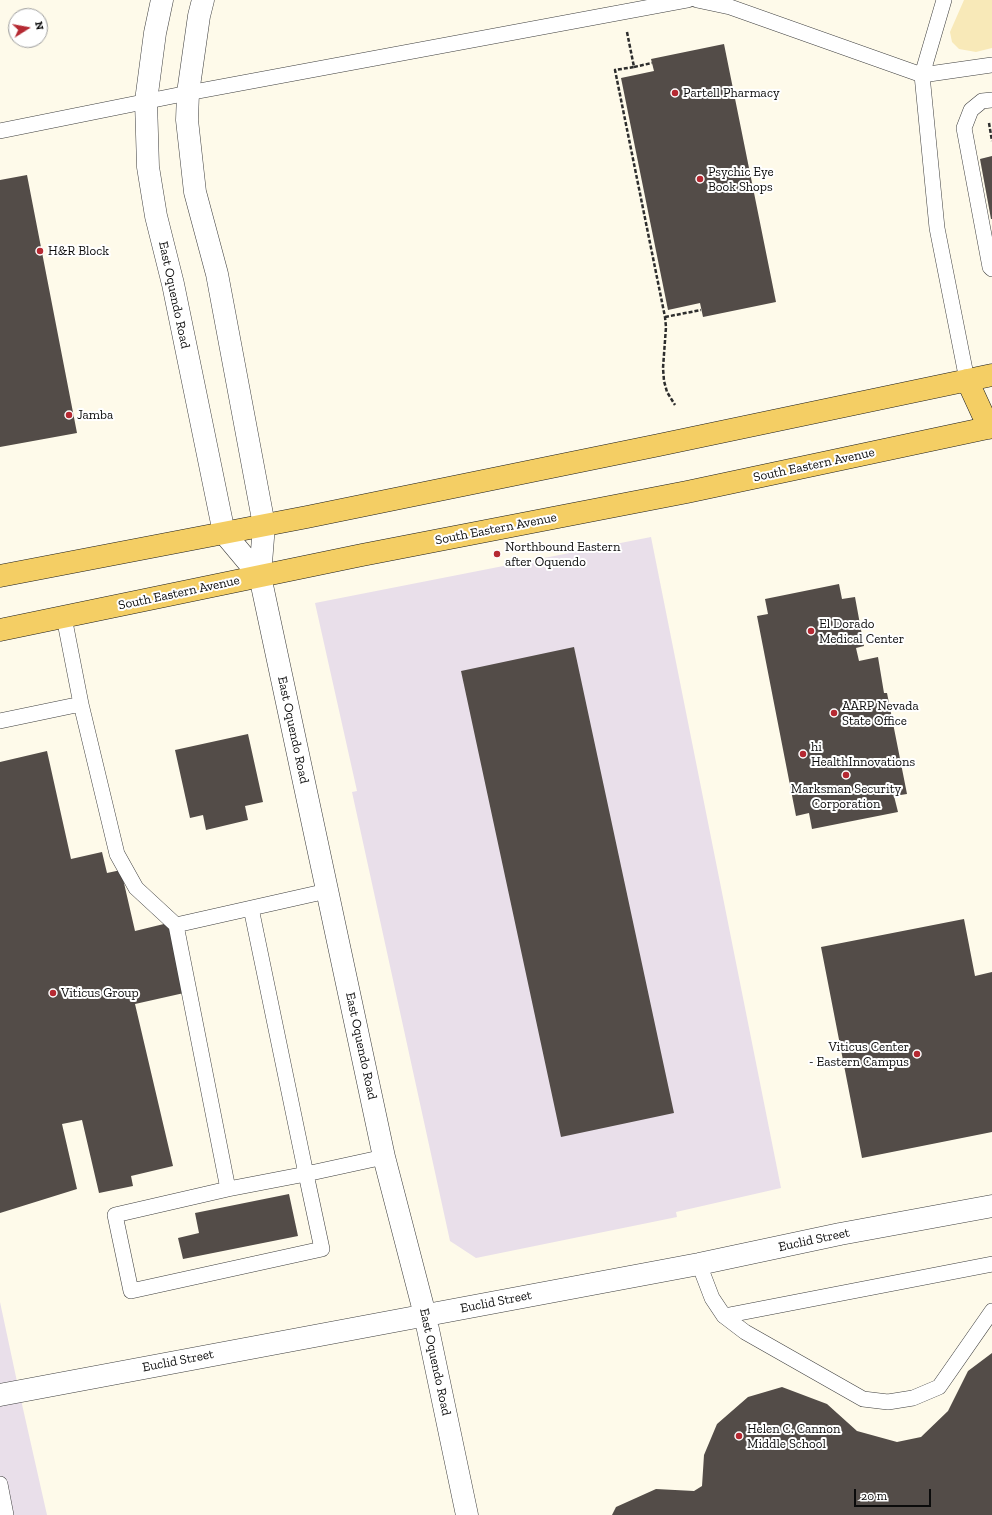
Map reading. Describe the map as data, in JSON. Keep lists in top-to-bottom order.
{
  "streets": {
    "main road": ["South Eastern Avenue"],
    "street": ["East Oquendo Road", "Euclid Street"]
  },
  "crossings": [
    ["East Oquendo Road", "South Eastern Avenue"],
    ["East Oquendo Road", "Euclid Street"]
  ],
  "places": [
    "Partell Pharmacy",
    "Psychic Eye Book Shops",
    "H&R Block",
    "Jamba",
    "Northbound Eastern after Oquendo",
    "El Dorado Medical Center",
    "AARP Nevada State Office",
    "hi HealthInnovations",
    "Marksman Security Corporation",
    "Viticus Group",
    "Viticus Center - Eastern Campus",
    "Helen C. Cannon Middle School"
  ],
  "scale_bar": "20 m",
  "north": "right"
}
